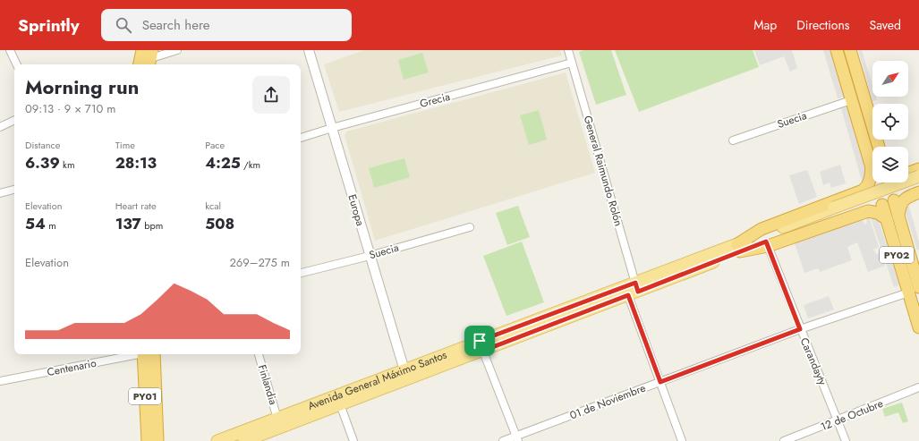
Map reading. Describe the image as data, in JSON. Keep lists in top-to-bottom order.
{
  "streets": {
    "highway": ["PY02", "PY01"],
    "main road": ["Avenida General Máximo Santos"],
    "street": [
      "Grecia",
      "Suecia",
      "General Raimundo Rolón",
      "Europa",
      "Carandayty",
      "Centenario",
      "Finlandia",
      "01 de Noviembre",
      "12 de Octubre"
    ]
  },
  "crossings": [
    ["Grecia", "General Raimundo Rolón"],
    ["Grecia", "Europa"],
    ["Suecia", "Europa"],
    ["General Raimundo Rolón", "Avenida General Máximo Santos"],
    ["General Raimundo Rolón", "01 de Noviembre"],
    ["Europa", "Avenida General Máximo Santos"],
    ["PY02", "01 de Noviembre"],
    ["Carandayty", "Avenida General Máximo Santos"],
    ["Carandayty", "01 de Noviembre"],
    ["Carandayty", "12 de Octubre"],
    ["Avenida General Máximo Santos", "Finlandia"]
  ],
  "north": "top right",
  "page": {
    "header": "Sprintly",
    "search": "Search here",
    "nav": ["Map", "Directions", "Saved"],
    "heading": ["Morning run", "09:13 · 9 × 710 m"],
    "stats": [
      ["Distance", "6.39 km"],
      ["Time", "28:13"],
      ["Pace", "4:25 /km"],
      ["Elevation", "54 m"],
      ["Heart rate", "137 bpm"],
      ["kcal", "508"]
    ],
    "chart": ["Elevation", "269–275 m"]
  }
}
